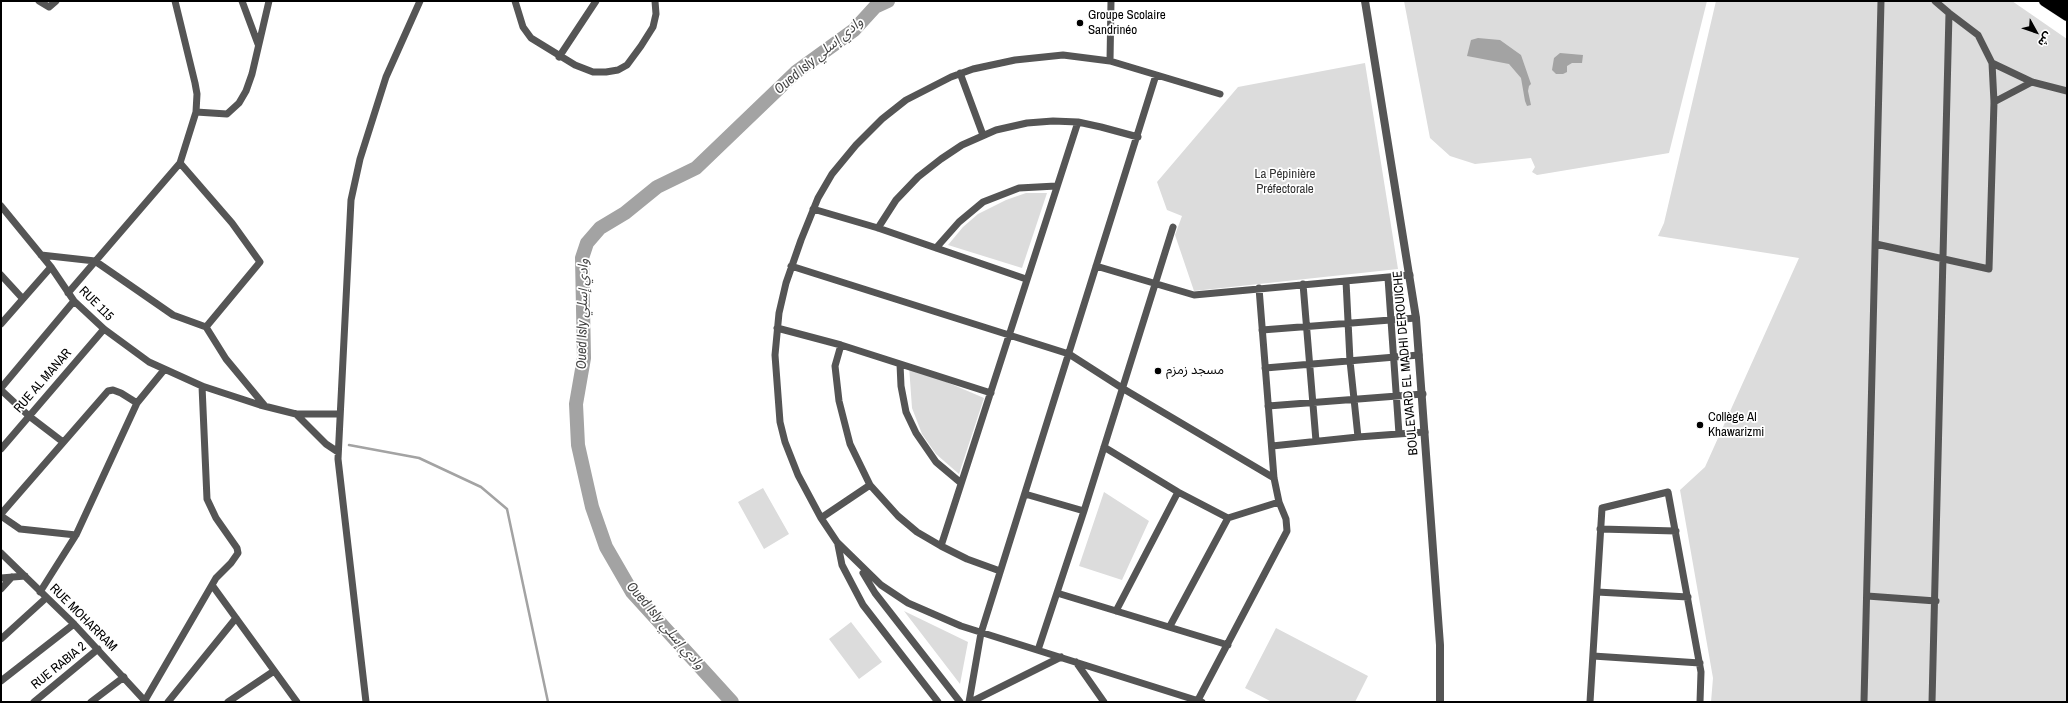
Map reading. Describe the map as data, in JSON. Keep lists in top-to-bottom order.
{
  "streets": {
    "street": [
      "RUE 115",
      "BOULEVARD EL MADHI DEROUICHE",
      "RUE AL MANAR",
      "RUE MOHARRAM",
      "RUE RABIA 2"
    ]
  },
  "crossings": [
    ["RUE 115", "RUE AL MANAR"],
    ["RUE MOHARRAM", "RUE RABIA 2"]
  ],
  "water": ["Oued Isly وادي إسلي"],
  "parks": ["La Pépinière Préfectorale"],
  "places": ["Groupe Scolaire Sandrinéo", "مسجد زمزم", "Collège Al Khawarizmi"],
  "north": "bottom right"
}
